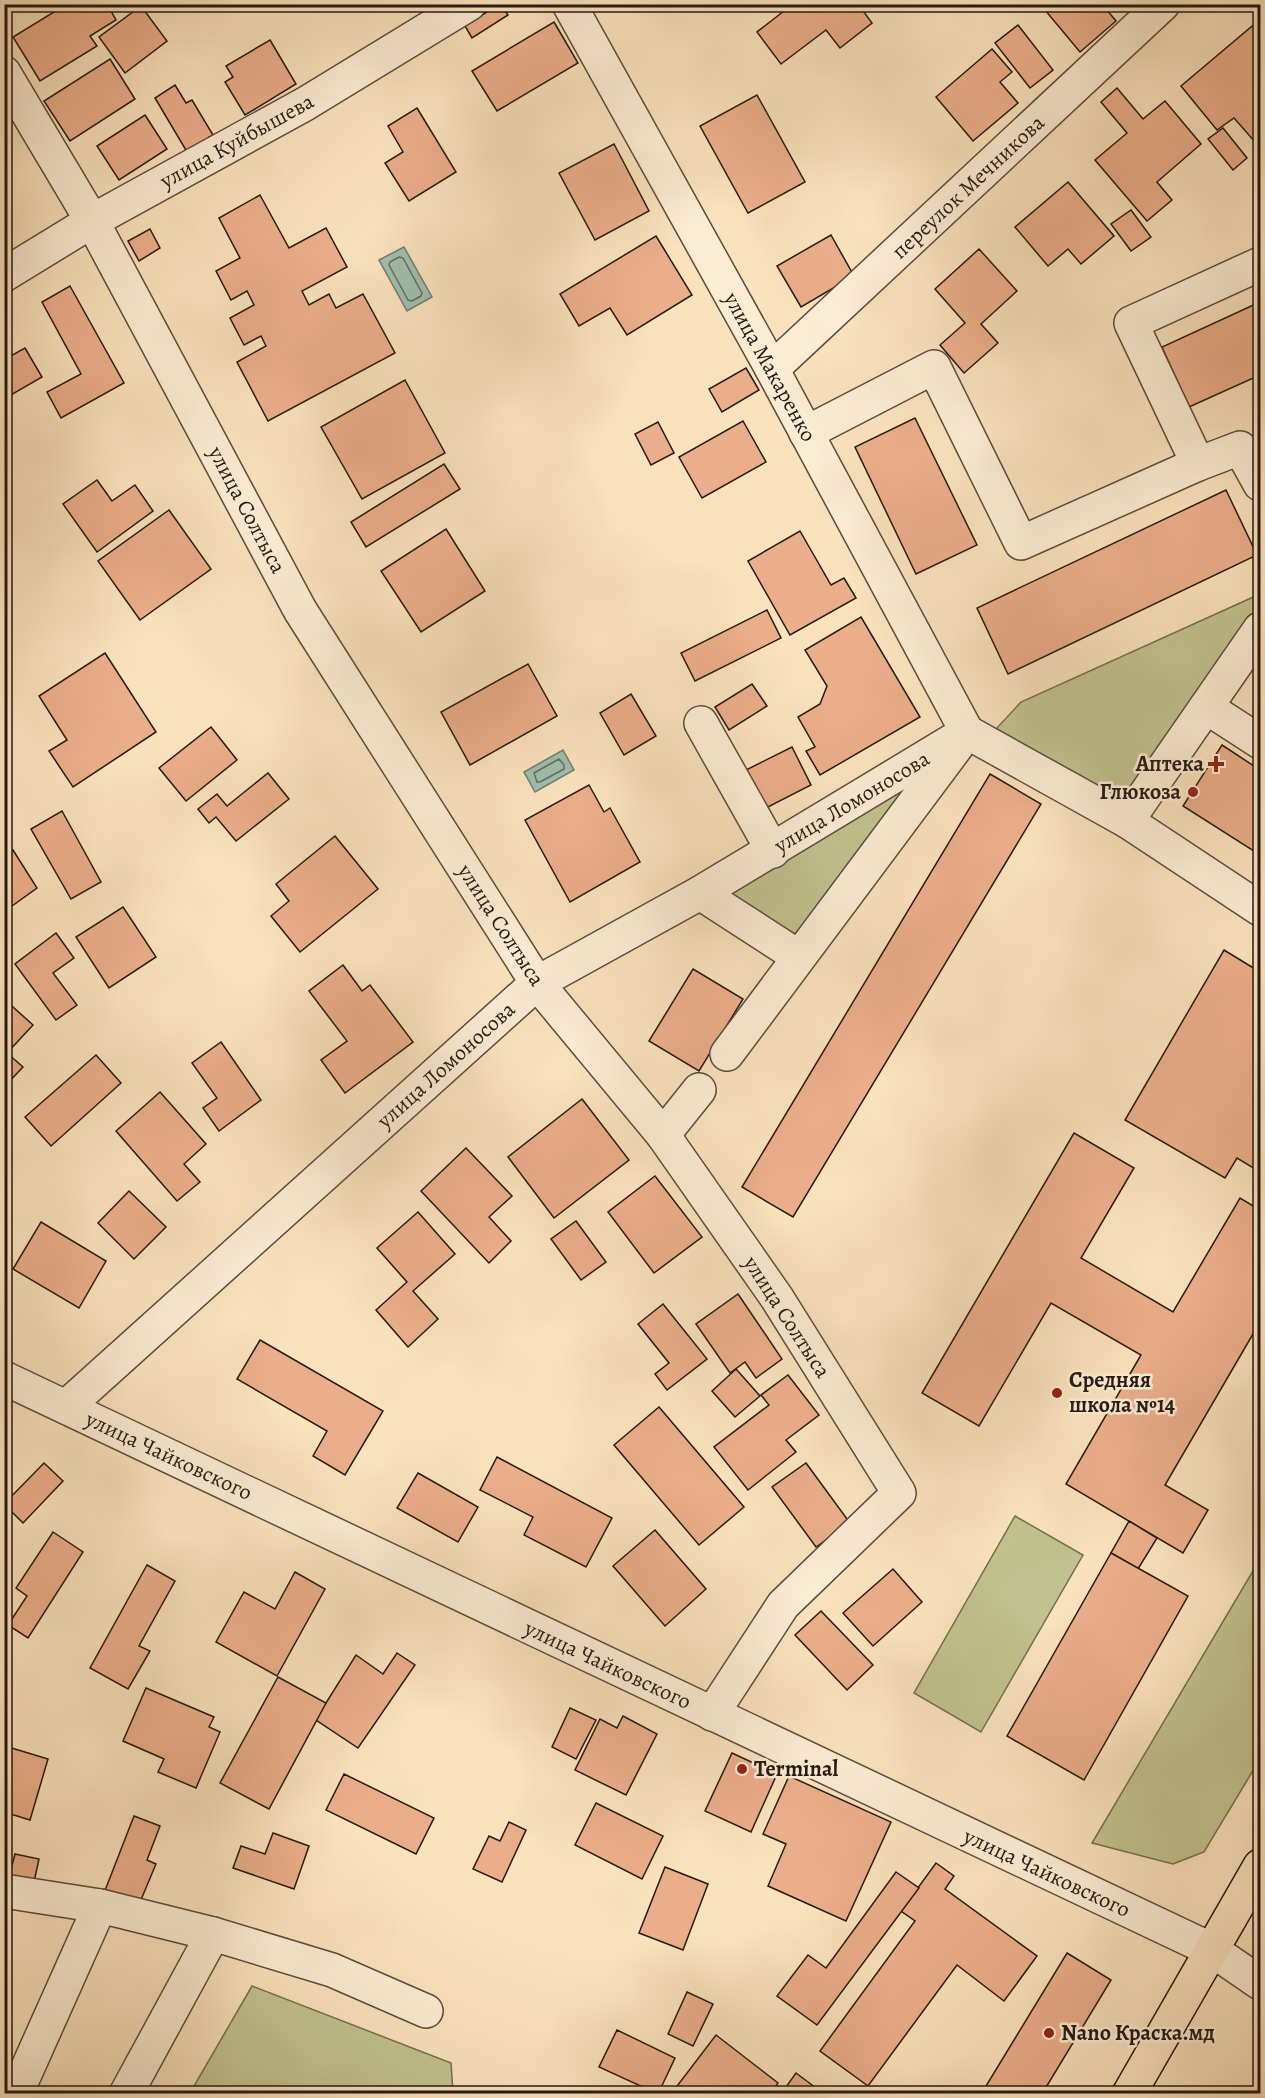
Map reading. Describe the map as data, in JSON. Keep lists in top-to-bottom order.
{
  "streets": {
    "street": [
      "улица Куйбышева",
      "переулок Мечникова",
      "улица Макаренко",
      "улица Солтыса",
      "улица Ломоносова",
      "улица Чайковского"
    ]
  },
  "crossings": [
    ["улица Куйбышева", "улица Солтыса"],
    ["переулок Мечникова", "улица Макаренко"],
    ["улица Макаренко", "улица Ломоносова"],
    ["улица Солтыса", "улица Ломоносова"],
    ["улица Солтыса", "улица Чайковского"],
    ["улица Ломоносова", "улица Чайковского"]
  ],
  "places": {
    "health": ["Аптека"],
    "other": [
      "Глюкоза",
      "Средняя школа №14",
      "Terminal",
      "Nano Краска.мд"
    ]
  }
}
